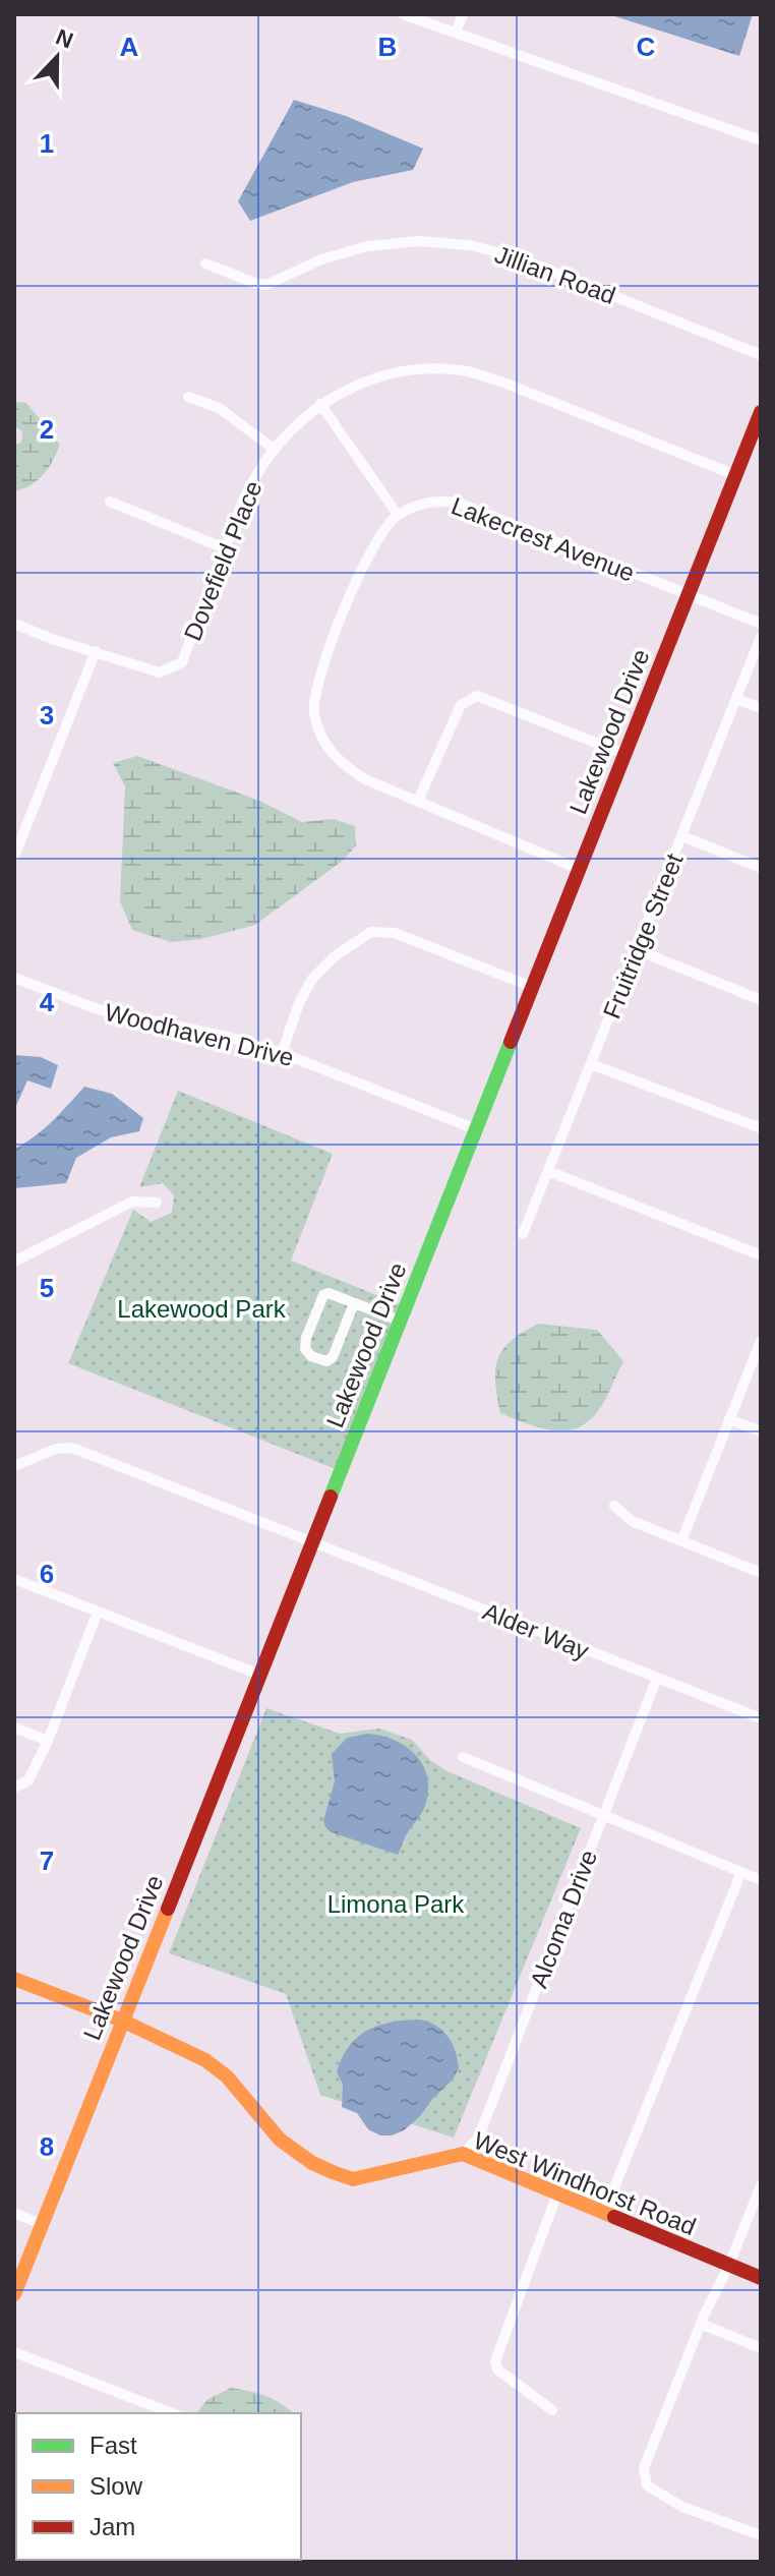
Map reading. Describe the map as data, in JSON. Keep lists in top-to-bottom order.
{
  "streets": {
    "street": [
      "Jillian Road",
      "Lakecrest Avenue",
      "Dovefield Place",
      "Lakewood Drive",
      "Fruitridge Street",
      "Woodhaven Drive",
      "Alder Way",
      "Alcoma Drive",
      "West Windhorst Road"
    ]
  },
  "crossings": [
    ["Lakecrest Avenue", "Lakewood Drive"],
    ["Dovefield Place", "Lakewood Drive"],
    ["Lakewood Drive", "Woodhaven Drive"],
    ["Lakewood Drive", "Alder Way"],
    ["Lakewood Drive", "West Windhorst Road"],
    ["Alder Way", "Alcoma Drive"],
    ["Alcoma Drive", "West Windhorst Road"]
  ],
  "parks": ["Lakewood Park", "Limona Park"],
  "legend": ["Fast", "Slow", "Jam"],
  "north": "top",
  "grid": {
    "columns": ["A", "B", "C"],
    "rows": [
      "1",
      "2",
      "3",
      "4",
      "5",
      "6",
      "7",
      "8"
    ]
  }
}
